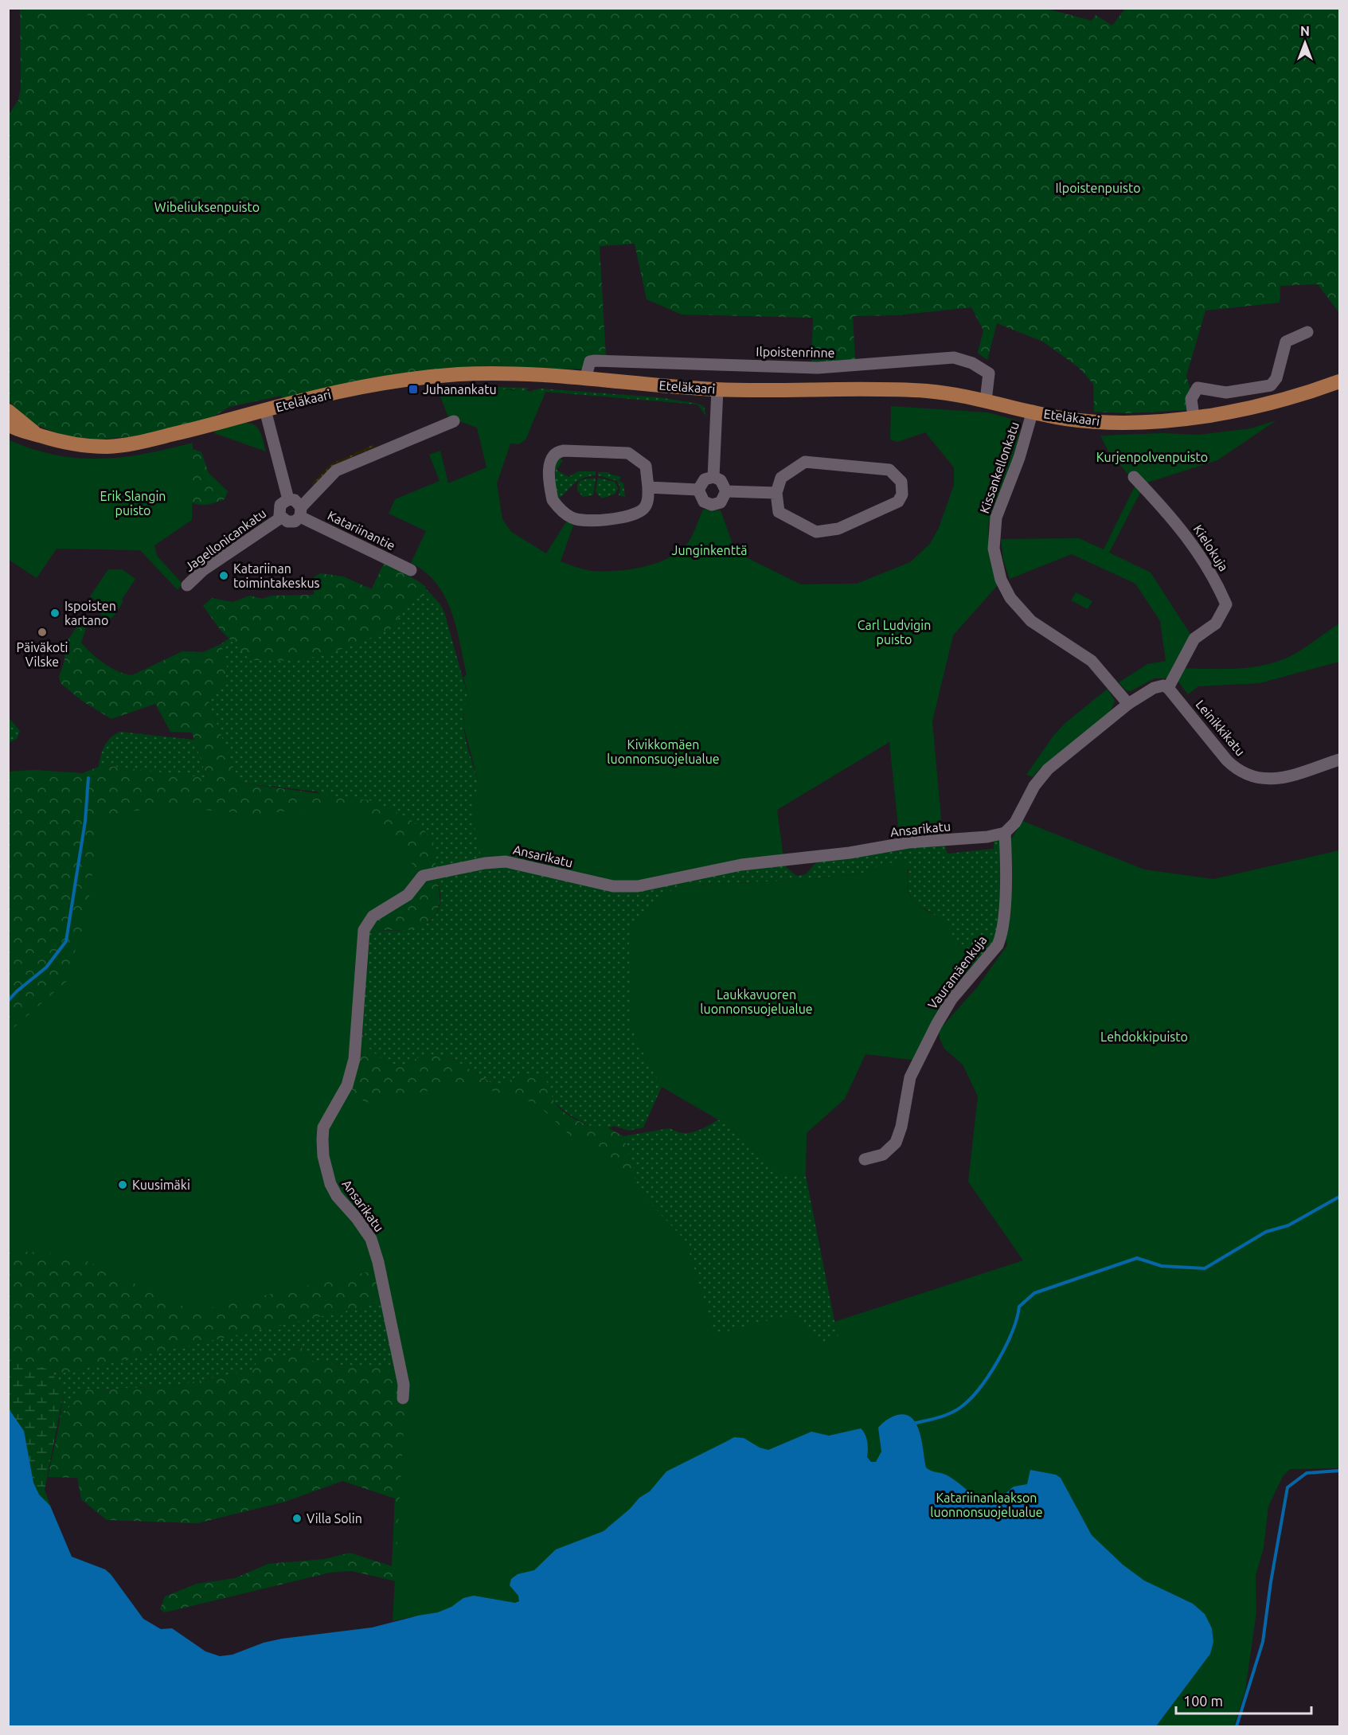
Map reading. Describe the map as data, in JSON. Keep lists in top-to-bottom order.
{
  "streets": {
    "main road": ["Eteläkaari"],
    "street": [
      "Ilpoistenrinne",
      "Kissankellonkatu",
      "Katariinantie",
      "Jagellonicankatu",
      "Kielokuja",
      "Leinikkikatu",
      "Ansarikatu",
      "Vauramäenkuja"
    ]
  },
  "crossings": [
    ["Ilpoistenrinne", "Eteläkaari"],
    ["Eteläkaari", "Kissankellonkatu"],
    ["Katariinantie", "Jagellonicankatu"],
    ["Kielokuja", "Leinikkikatu"],
    ["Ansarikatu", "Vauramäenkuja"]
  ],
  "parks": [
    "Ilpoistenpuisto",
    "Wibeliuksenpuisto",
    "Kurjenpolvenpuisto",
    "Erik Slangin puisto",
    "Junginkenttä",
    "Carl Ludvigin puisto",
    "Kivikkomäen luonnonsuojelualue",
    "Laukkavuoren luonnonsuojelualue",
    "Lehdokkipuisto",
    "Katariinanlaakson luonnonsuojelualue"
  ],
  "places": {
    "transit": ["Juhanankatu"],
    "other": [
      "Katariinan toimintakeskus",
      "Ispoisten kartano",
      "Päiväkoti Vilske",
      "Kuusimäki",
      "Villa Solin"
    ]
  },
  "scale_bar": "100 m",
  "north": "top"
}
